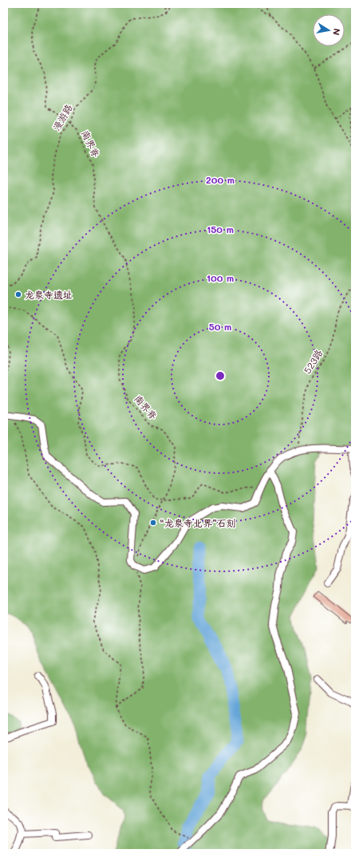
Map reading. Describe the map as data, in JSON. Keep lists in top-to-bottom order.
{
  "streets": {
    "path": ["漫游路", "南界脊", "523路"]
  },
  "crossings": [
    ["漫游路", "南界脊"]
  ],
  "places": ["龙泉寺遗址", "“龙泉寺北界”石刻"],
  "north": "right",
  "rings": [
    "200 m",
    "150 m",
    "100 m",
    "50 m"
  ]
}
